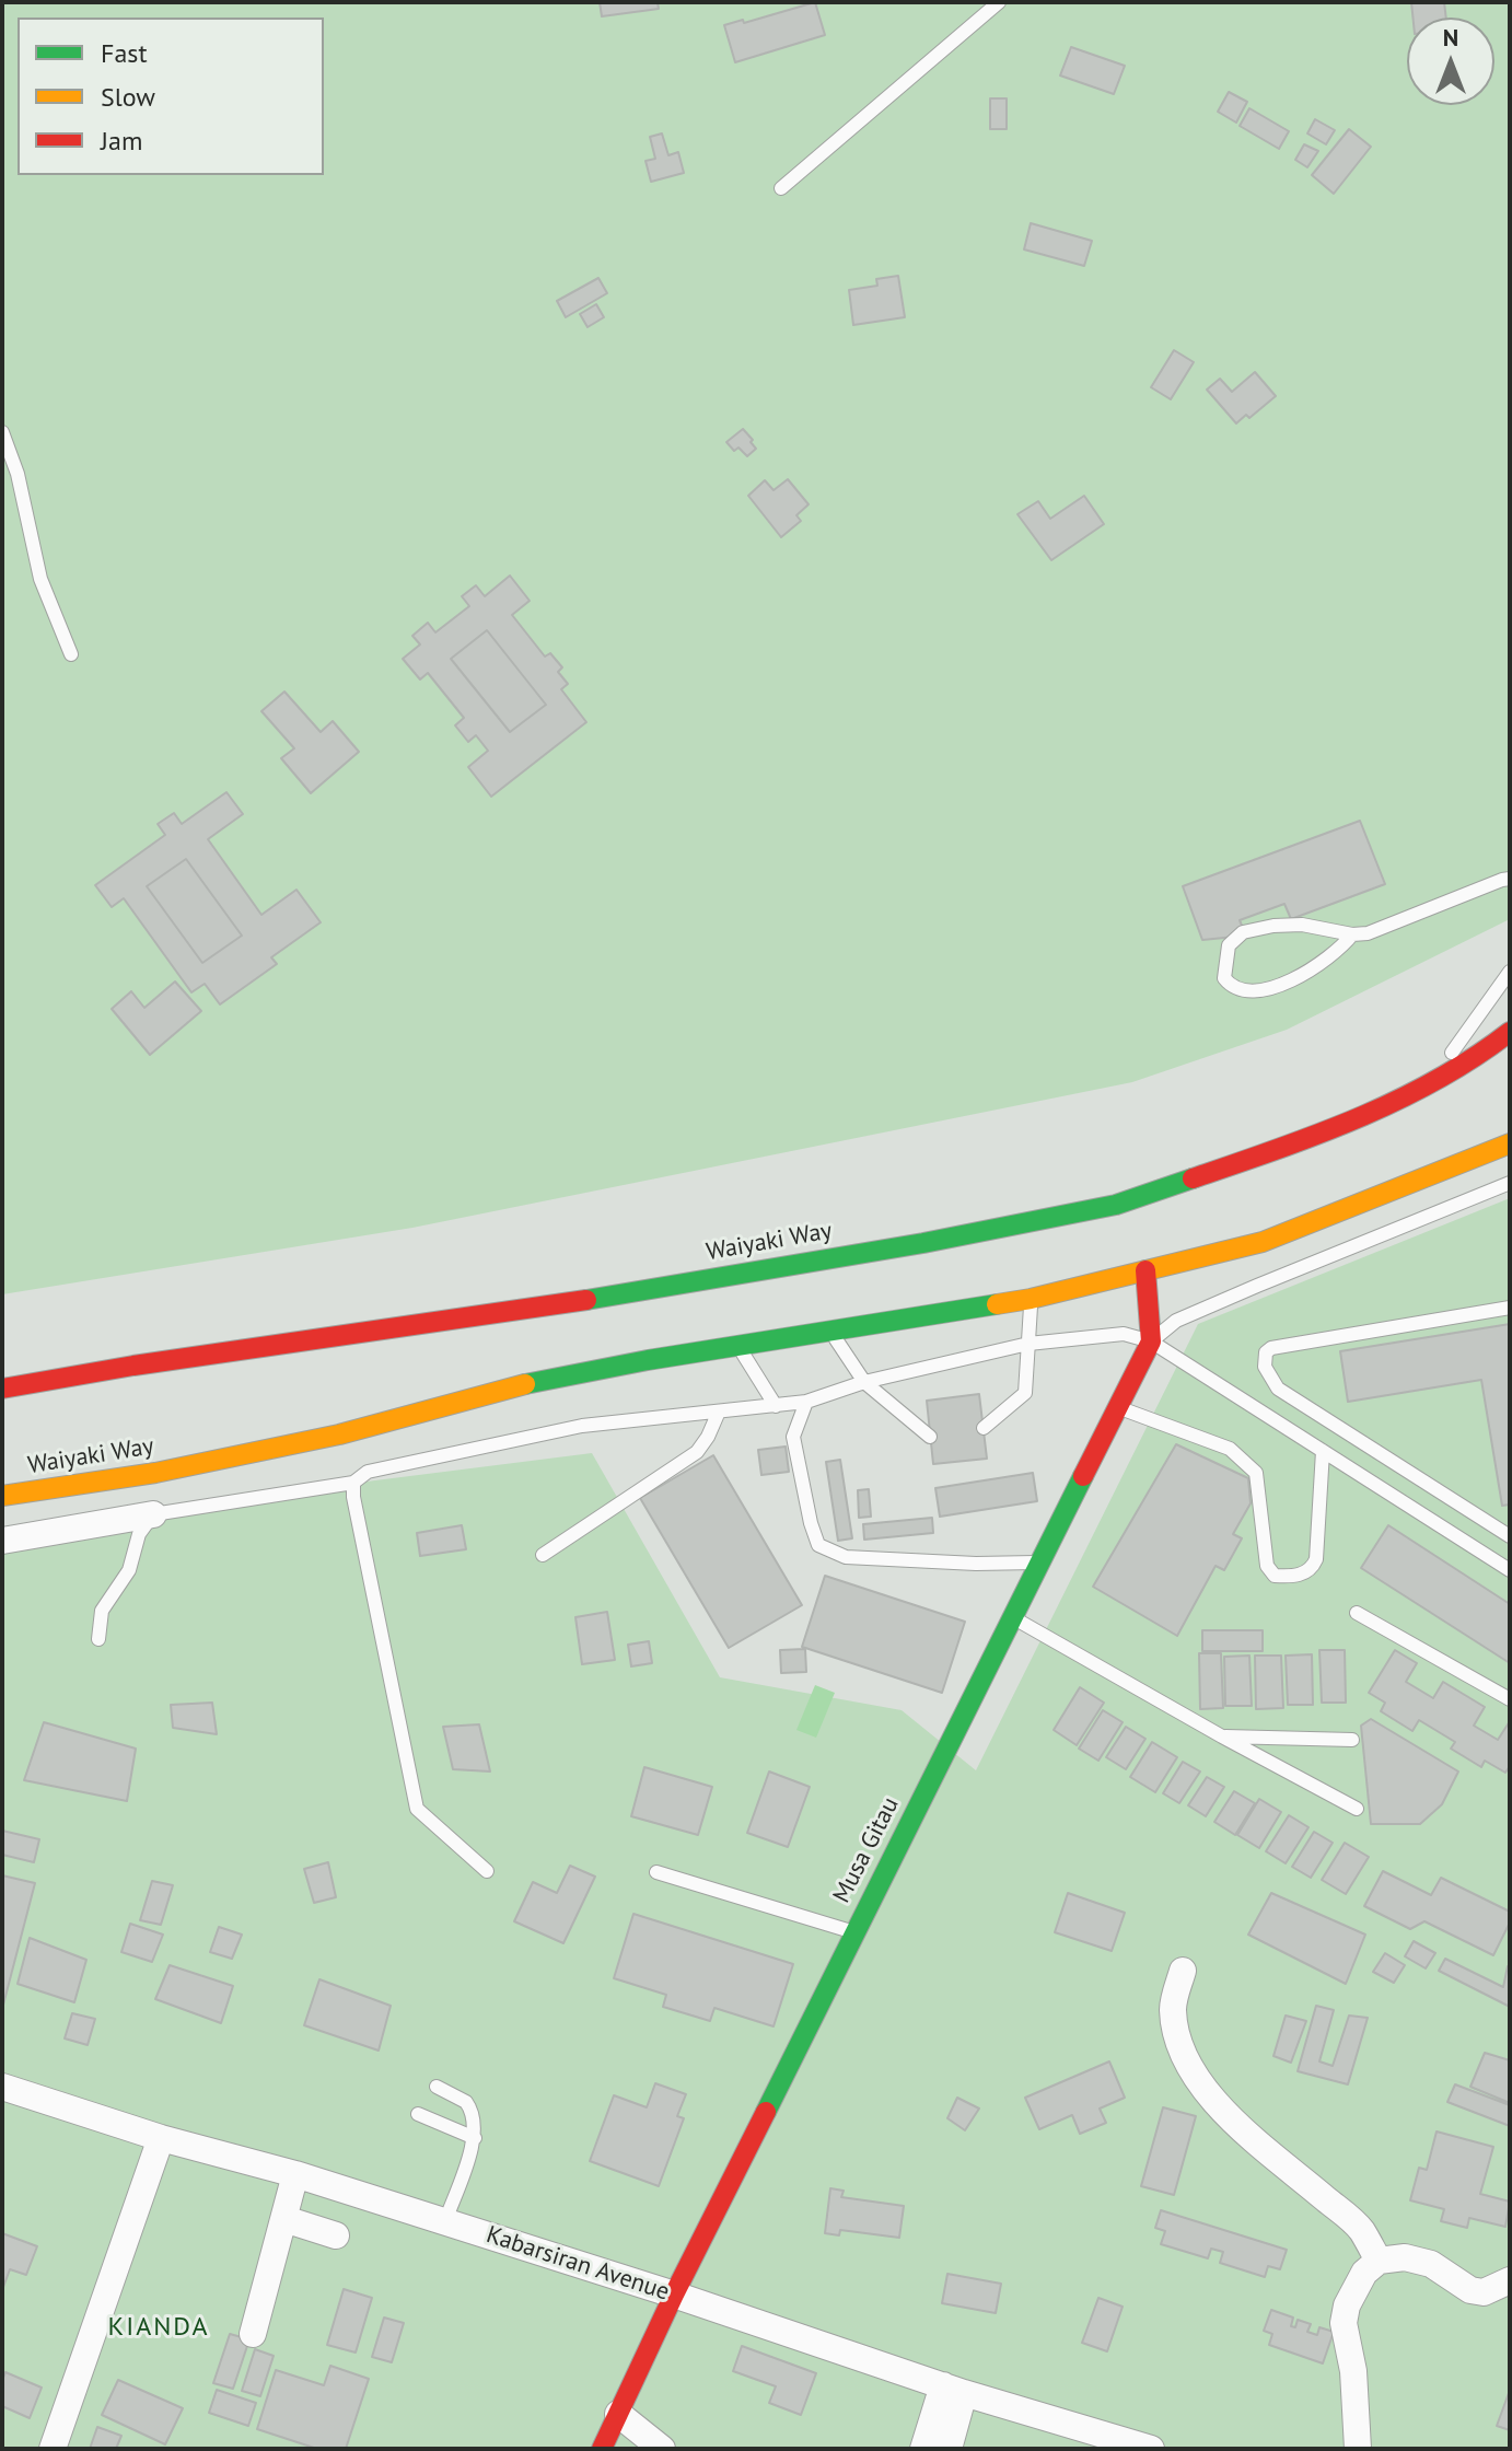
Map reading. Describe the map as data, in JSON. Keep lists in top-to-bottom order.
{
  "streets": {
    "main road": ["Waiyaki Way", "Musa Gitau"],
    "street": ["Kabarsiran Avenue"]
  },
  "crossings": [
    ["Musa Gitau", "Kabarsiran Avenue"]
  ],
  "districts": ["KIANDA"],
  "legend": ["Fast", "Slow", "Jam"],
  "north": "top"
}
